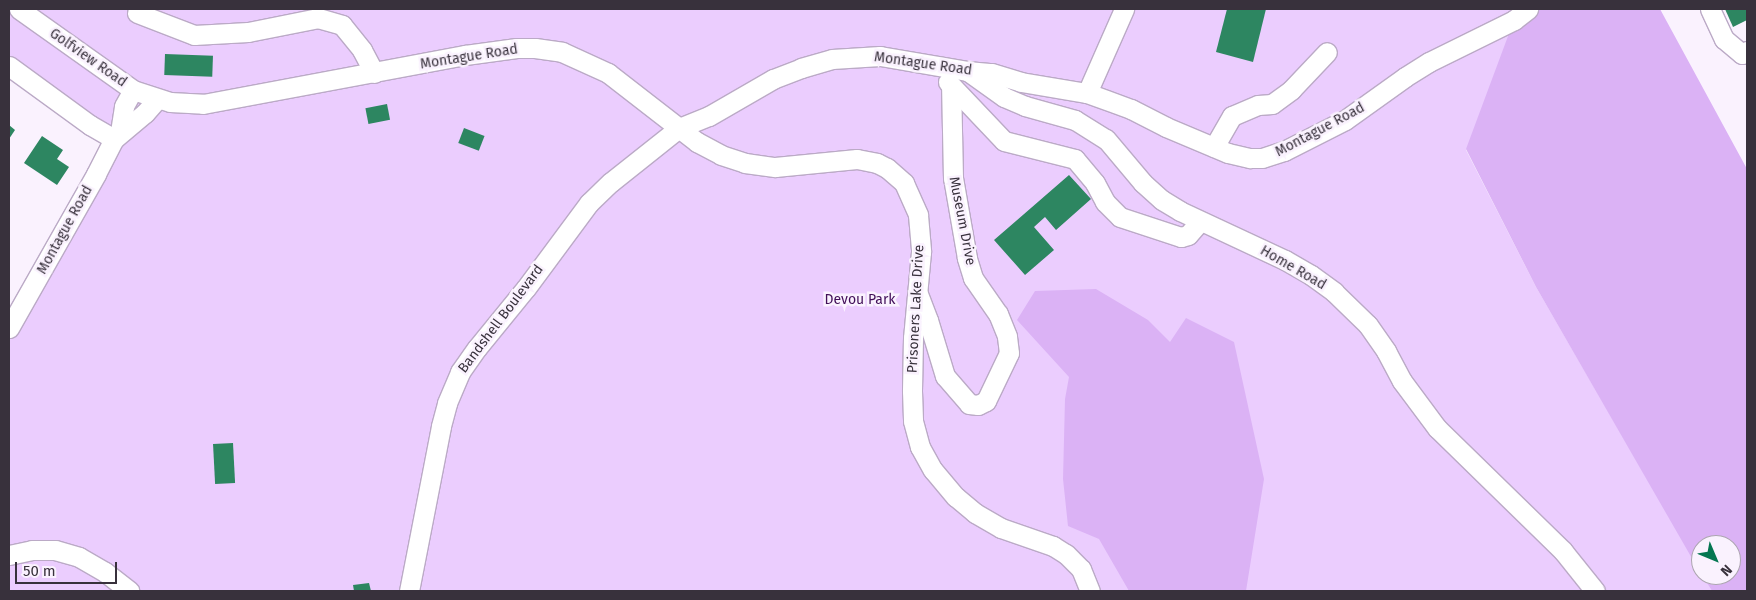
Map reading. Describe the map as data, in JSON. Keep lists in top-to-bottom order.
{
  "streets": {
    "street": [
      "Montague Road",
      "Golfview Road",
      "Museum Drive",
      "Home Road",
      "Prisoners Lake Drive",
      "Bandshell Boulevard"
    ]
  },
  "crossings": [
    ["Montague Road", "Golfview Road"],
    ["Montague Road", "Home Road"],
    ["Montague Road", "Prisoners Lake Drive"],
    ["Montague Road", "Bandshell Boulevard"],
    ["Museum Drive", "Prisoners Lake Drive"],
    ["Prisoners Lake Drive", "Bandshell Boulevard"]
  ],
  "parks": ["Devou Park"],
  "scale_bar": "50 m",
  "north": "bottom right"
}
